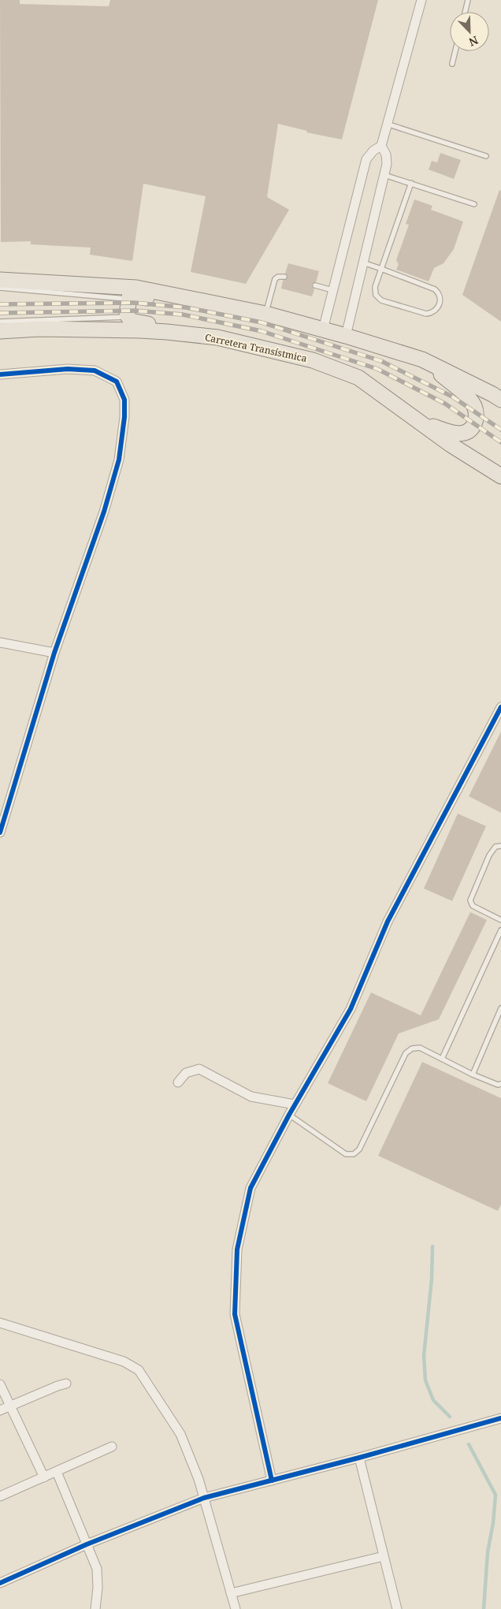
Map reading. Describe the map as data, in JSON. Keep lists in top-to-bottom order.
{
  "streets": {
    "main road": ["Carretera Transístmica"]
  },
  "north": "bottom right"
}
